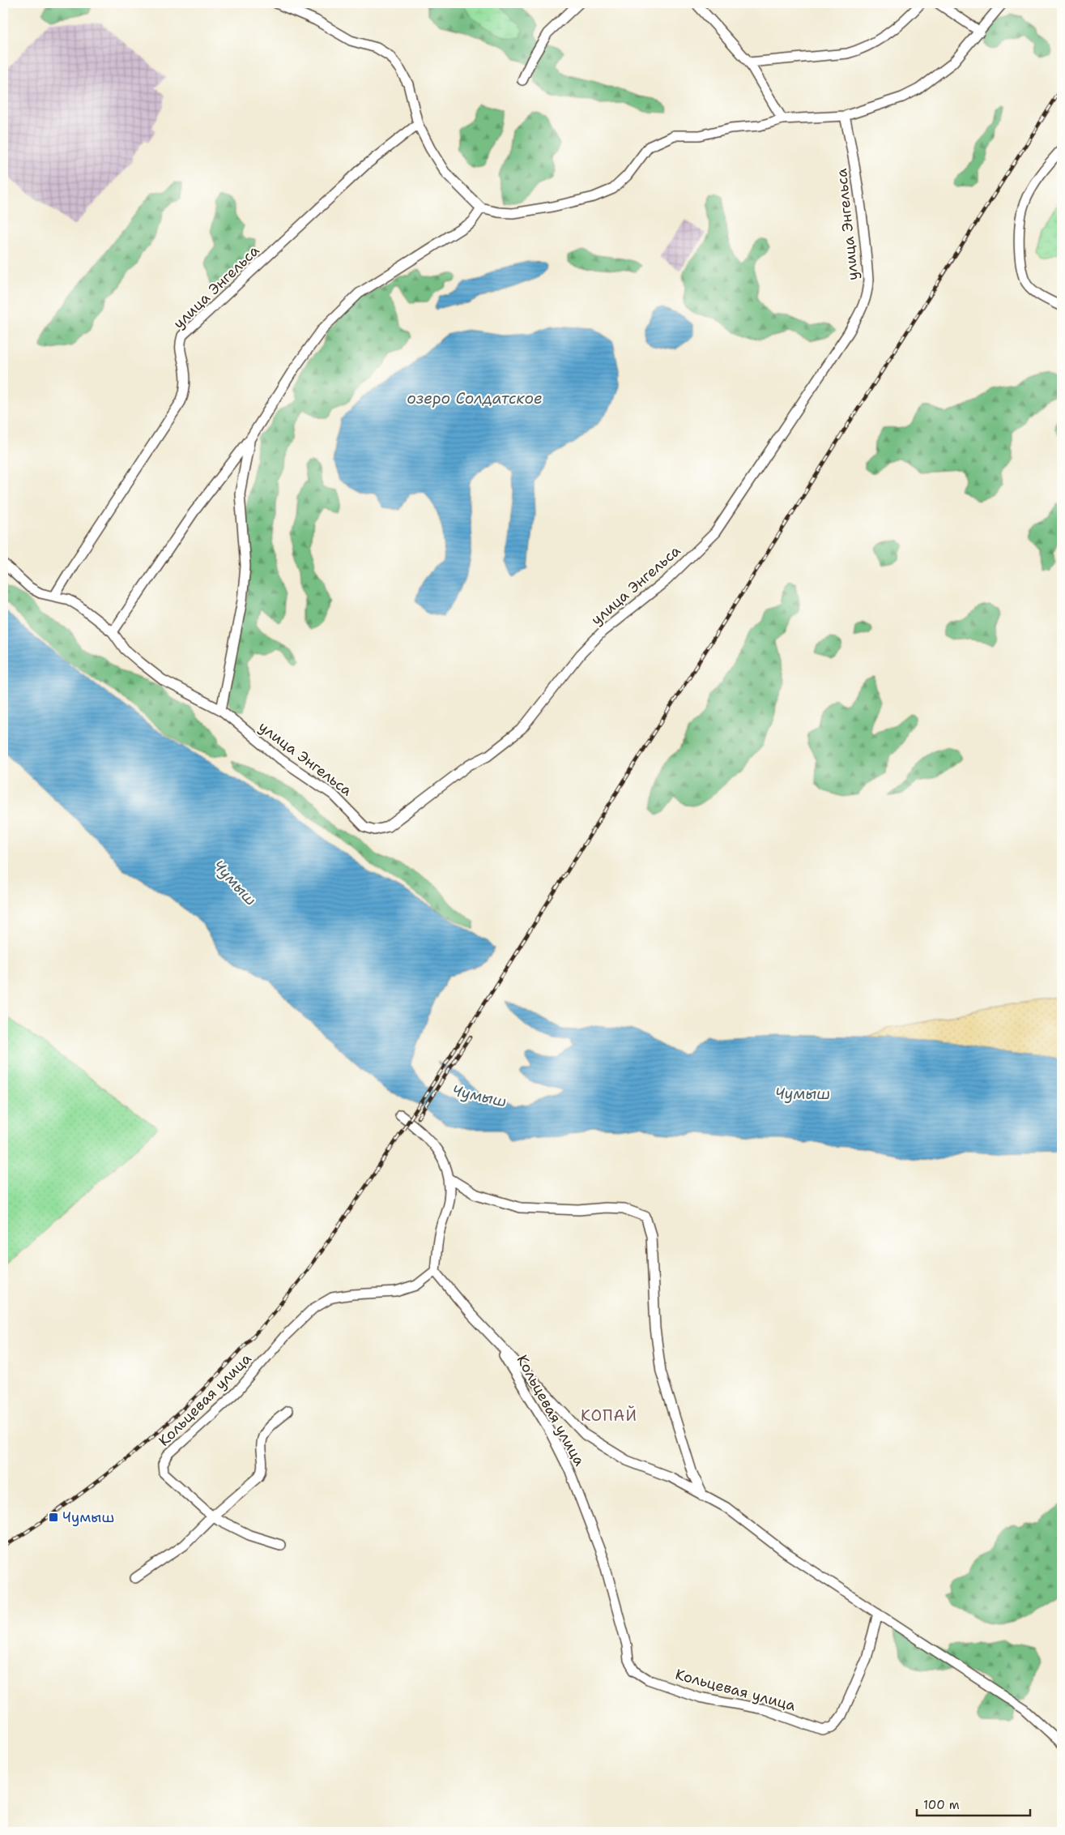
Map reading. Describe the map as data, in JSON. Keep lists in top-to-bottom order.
{
  "streets": {
    "street": ["улица Энгельса", "Кольцевая улица"]
  },
  "districts": ["КОПАЙ"],
  "water": ["озеро Солдатское", "Чумыш"],
  "places": {
    "transit": ["Чумыш"]
  },
  "scale_bar": "100 m"
}
